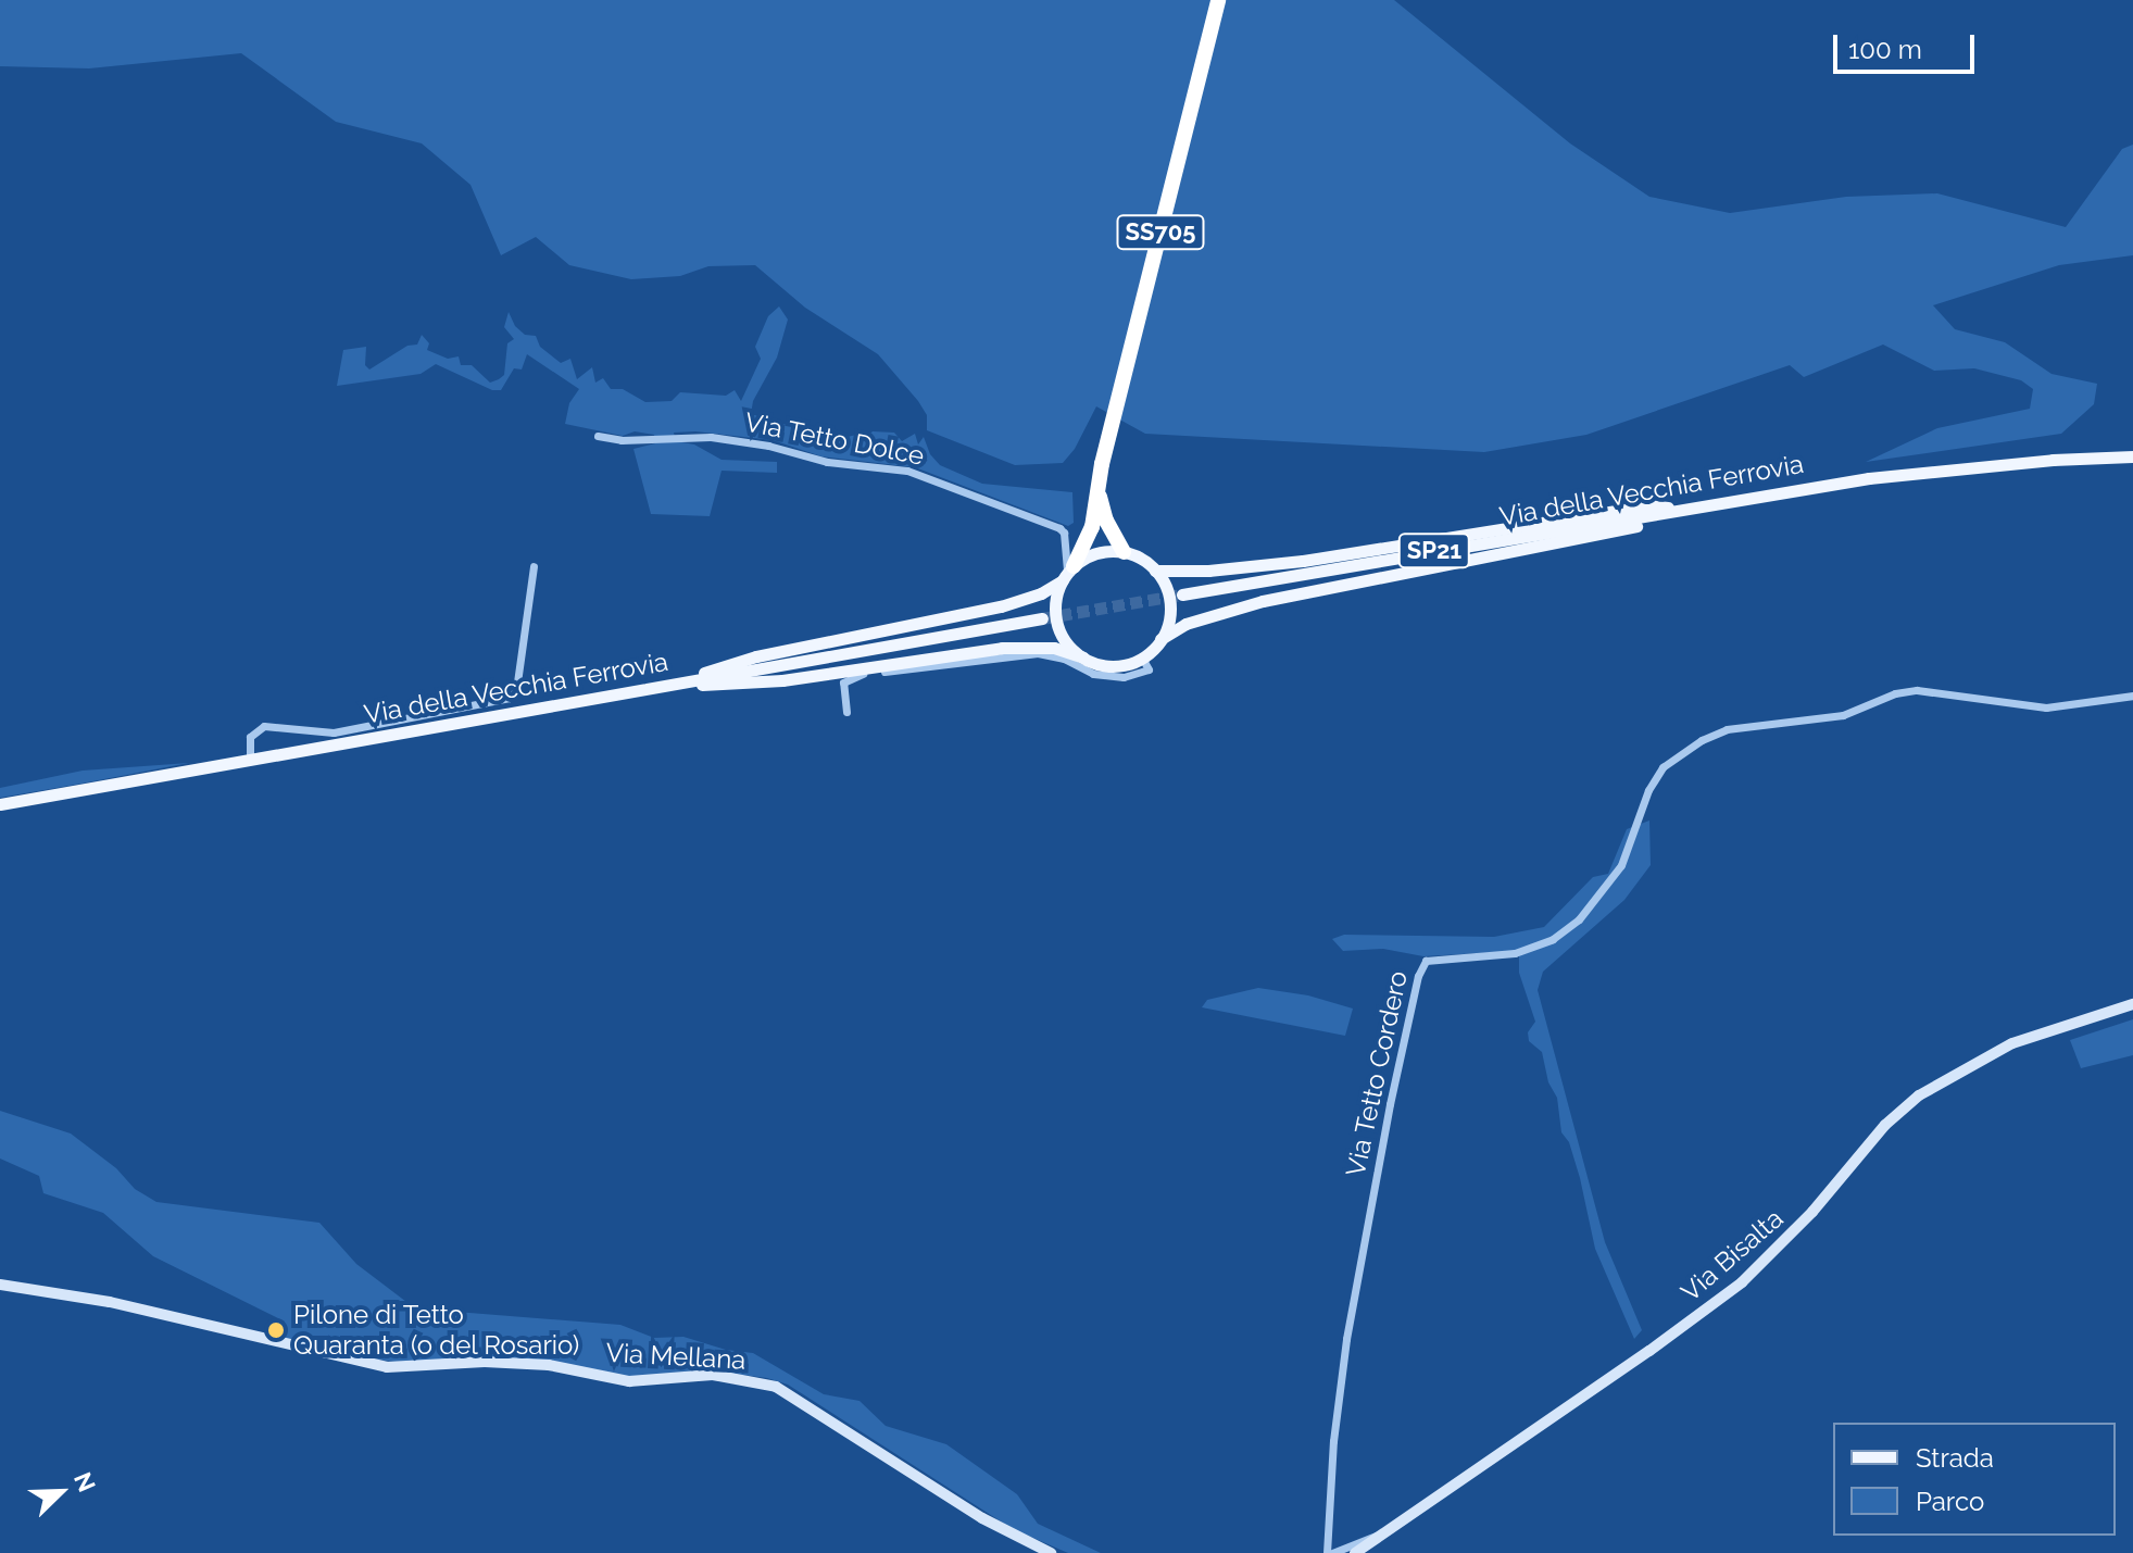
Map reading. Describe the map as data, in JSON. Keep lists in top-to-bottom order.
{
  "streets": {
    "highway": ["SS705"],
    "main road": ["Via della Vecchia Ferrovia", "SP21"],
    "street": [
      "Via Tetto Dolce",
      "Via Tetto Cordero",
      "Via Bisalta",
      "Via Mellana"
    ]
  },
  "crossings": [
    ["SS705", "Via Tetto Dolce"]
  ],
  "places": ["Pilone di Tetto Quaranta (o del Rosario)"],
  "legend": ["Strada", "Parco"],
  "scale_bar": "100 m",
  "north": "top right"
}
